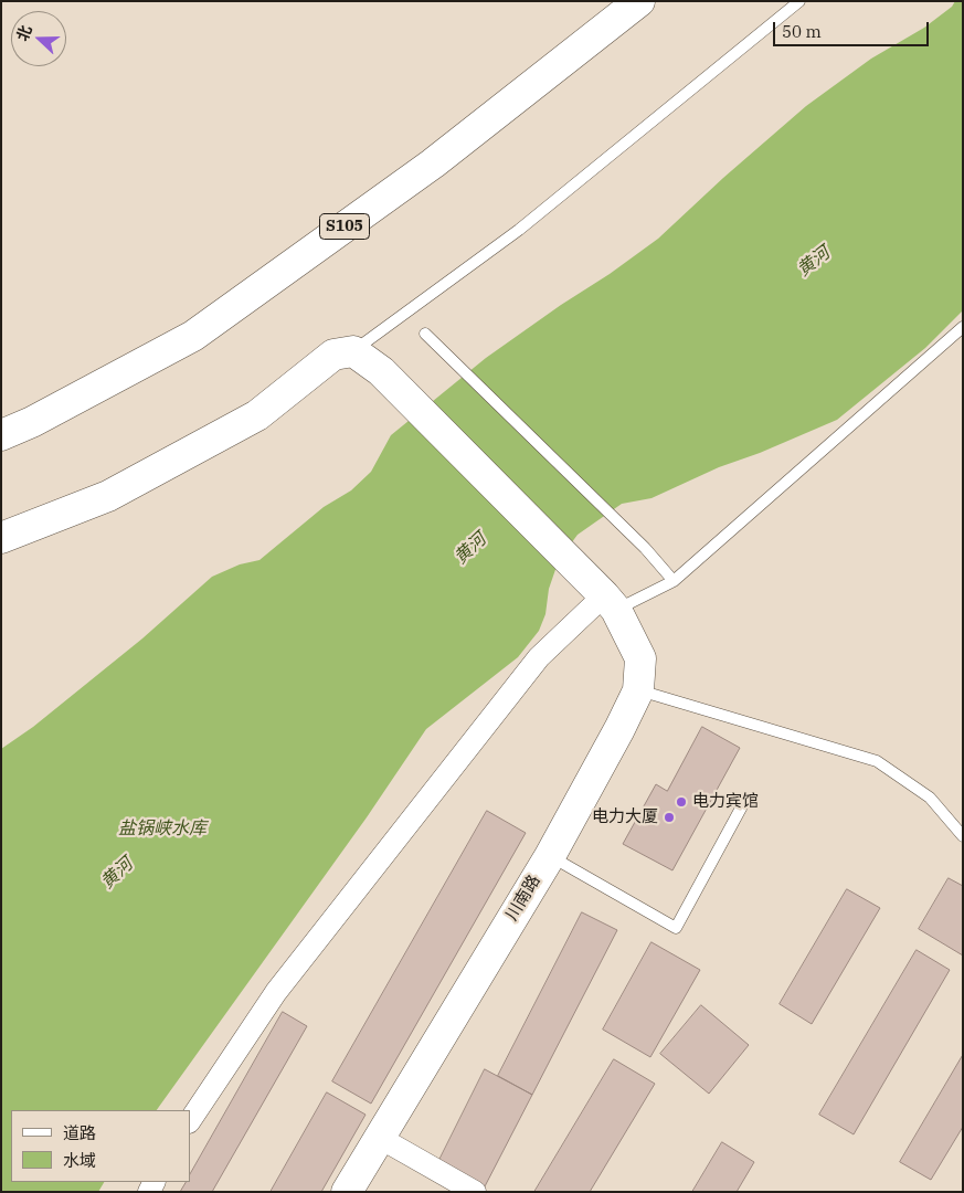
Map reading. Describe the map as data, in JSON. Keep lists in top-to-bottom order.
{
  "streets": {
    "main road": ["S105", "川南路"]
  },
  "water": ["黄河", "盐锅峡水库"],
  "places": ["电力宾馆", "电力大厦"],
  "legend": ["道路", "水域"],
  "scale_bar": "50 m",
  "north": "left"
}
